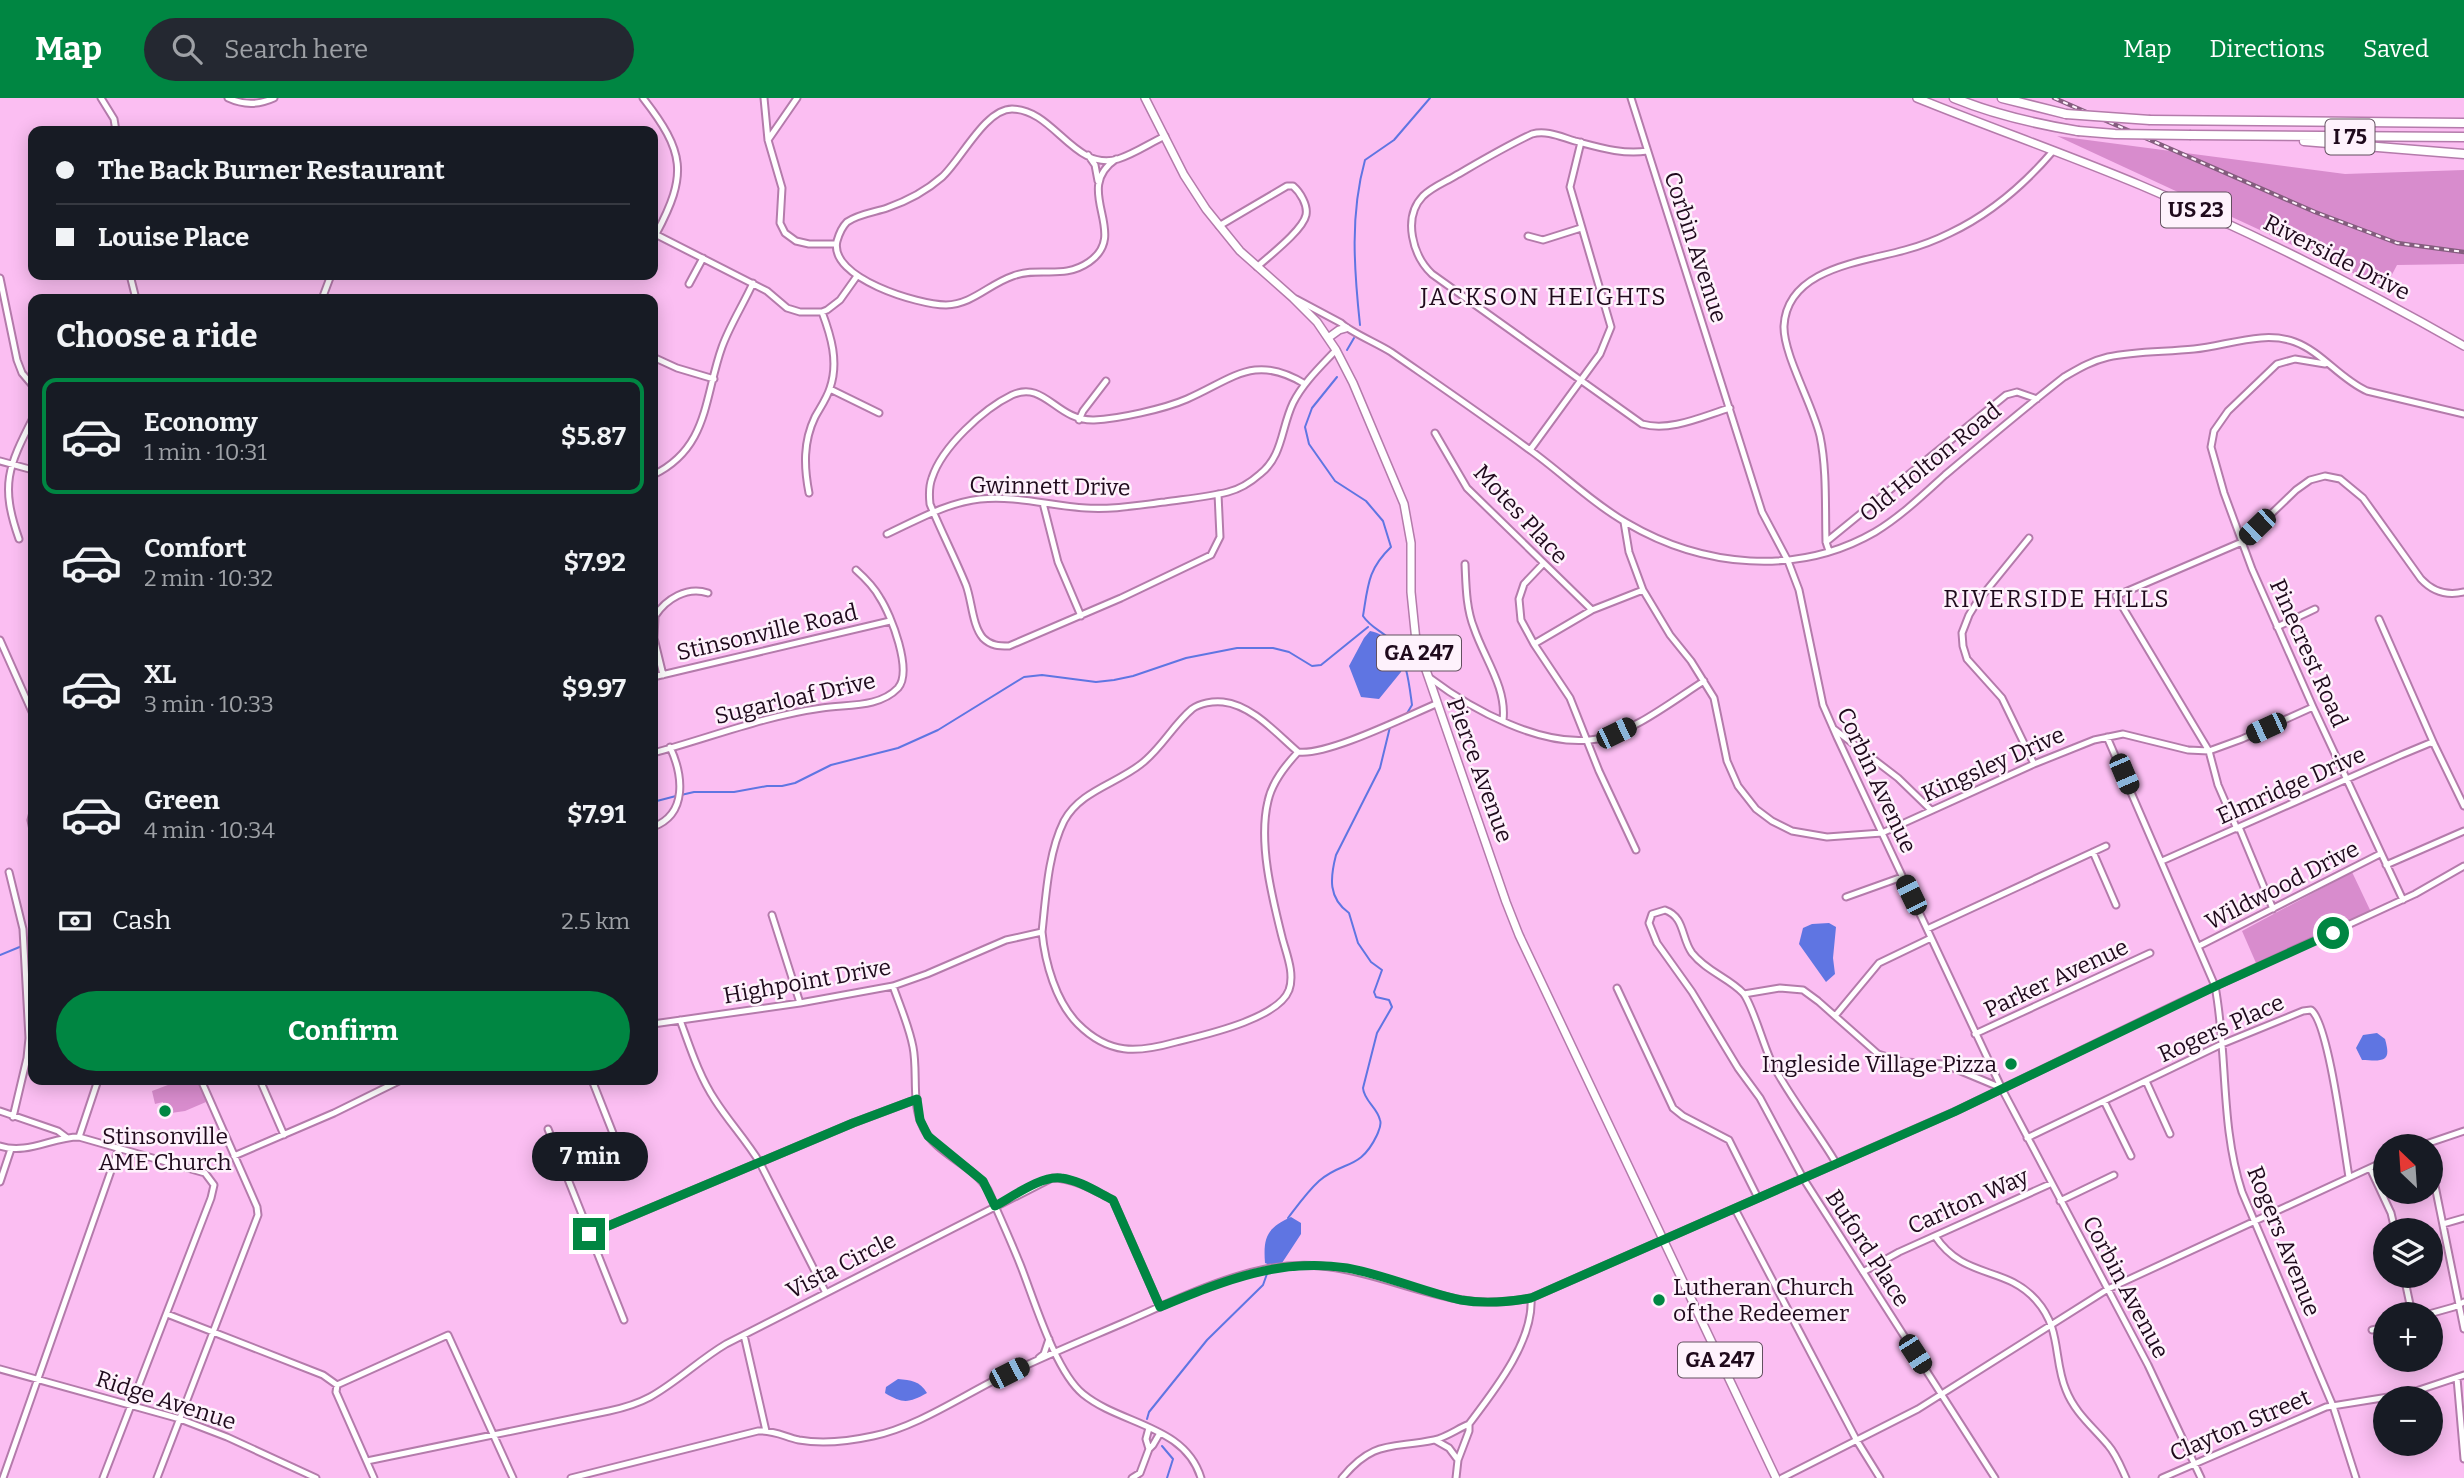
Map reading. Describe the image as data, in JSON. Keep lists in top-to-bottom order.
{
  "streets": {
    "highway": ["I 75"],
    "main road": [
      "US 23",
      "Riverside Drive",
      "GA 247",
      "Pierce Avenue"
    ],
    "street": [
      "Corbin Avenue",
      "Old Holton Road",
      "Gwinnett Drive",
      "Motes Place",
      "Stinsonville Road",
      "Pinecrest Road",
      "Sugarloaf Drive",
      "Kingsley Drive",
      "Elmridge Drive",
      "Wildwood Drive",
      "Parker Avenue",
      "Highpoint Drive",
      "Rogers Place",
      "Carlton Way",
      "Rogers Avenue",
      "Buford Place",
      "Vista Circle",
      "Ridge Avenue",
      "Clayton Street"
    ]
  },
  "crossings": [
    ["Corbin Avenue", "Old Holton Road"],
    ["Corbin Avenue", "Kingsley Drive"],
    ["Corbin Avenue", "Parker Avenue"],
    ["Corbin Avenue", "Rogers Place"],
    ["Corbin Avenue", "Carlton Way"],
    ["Corbin Avenue", "Clayton Street"],
    ["Old Holton Road", "Pinecrest Road"],
    ["Old Holton Road", "Kingsley Drive"],
    ["Old Holton Road", "Pierce Avenue"],
    ["Gwinnett Drive", "Pierce Avenue"],
    ["Stinsonville Road", "Sugarloaf Drive"],
    ["Pinecrest Road", "Kingsley Drive"],
    ["Pinecrest Road", "Elmridge Drive"],
    ["Pinecrest Road", "Wildwood Drive"],
    ["Kingsley Drive", "Rogers Avenue"],
    ["Elmridge Drive", "Rogers Avenue"],
    ["Wildwood Drive", "Rogers Avenue"],
    ["Rogers Place", "Rogers Avenue"],
    ["Carlton Way", "Buford Place"],
    ["Rogers Avenue", "Clayton Street"]
  ],
  "districts": ["JACKSON HEIGHTS", "RIVERSIDE HILLS"],
  "places": ["Ingleside Village Pizza", "Stinsonville AME Church", "Lutheran Church of the Redeemer"],
  "north": "top left",
  "page": {
    "header": "Map",
    "search": "Search here",
    "nav": ["Map", "Directions", "Saved"],
    "banner": ["The Back Burner Restaurant", "Louise Place"],
    "heading": "Choose a ride",
    "list": [
      {
        "name": "Economy",
        "note": "1 min · 10:31",
        "value": "$5.87"
      },
      {
        "name": "Comfort",
        "note": "2 min · 10:32",
        "value": "$7.92"
      },
      {
        "name": "XL",
        "note": "3 min · 10:33",
        "value": "$9.97"
      },
      {
        "name": "Green",
        "note": "4 min · 10:34",
        "value": "$7.91"
      }
    ],
    "pay": ["Cash", "2.5 km"],
    "buttons": "Confirm",
    "bubble": "7 min",
    "map_buttons": ["+", "−"]
  }
}
